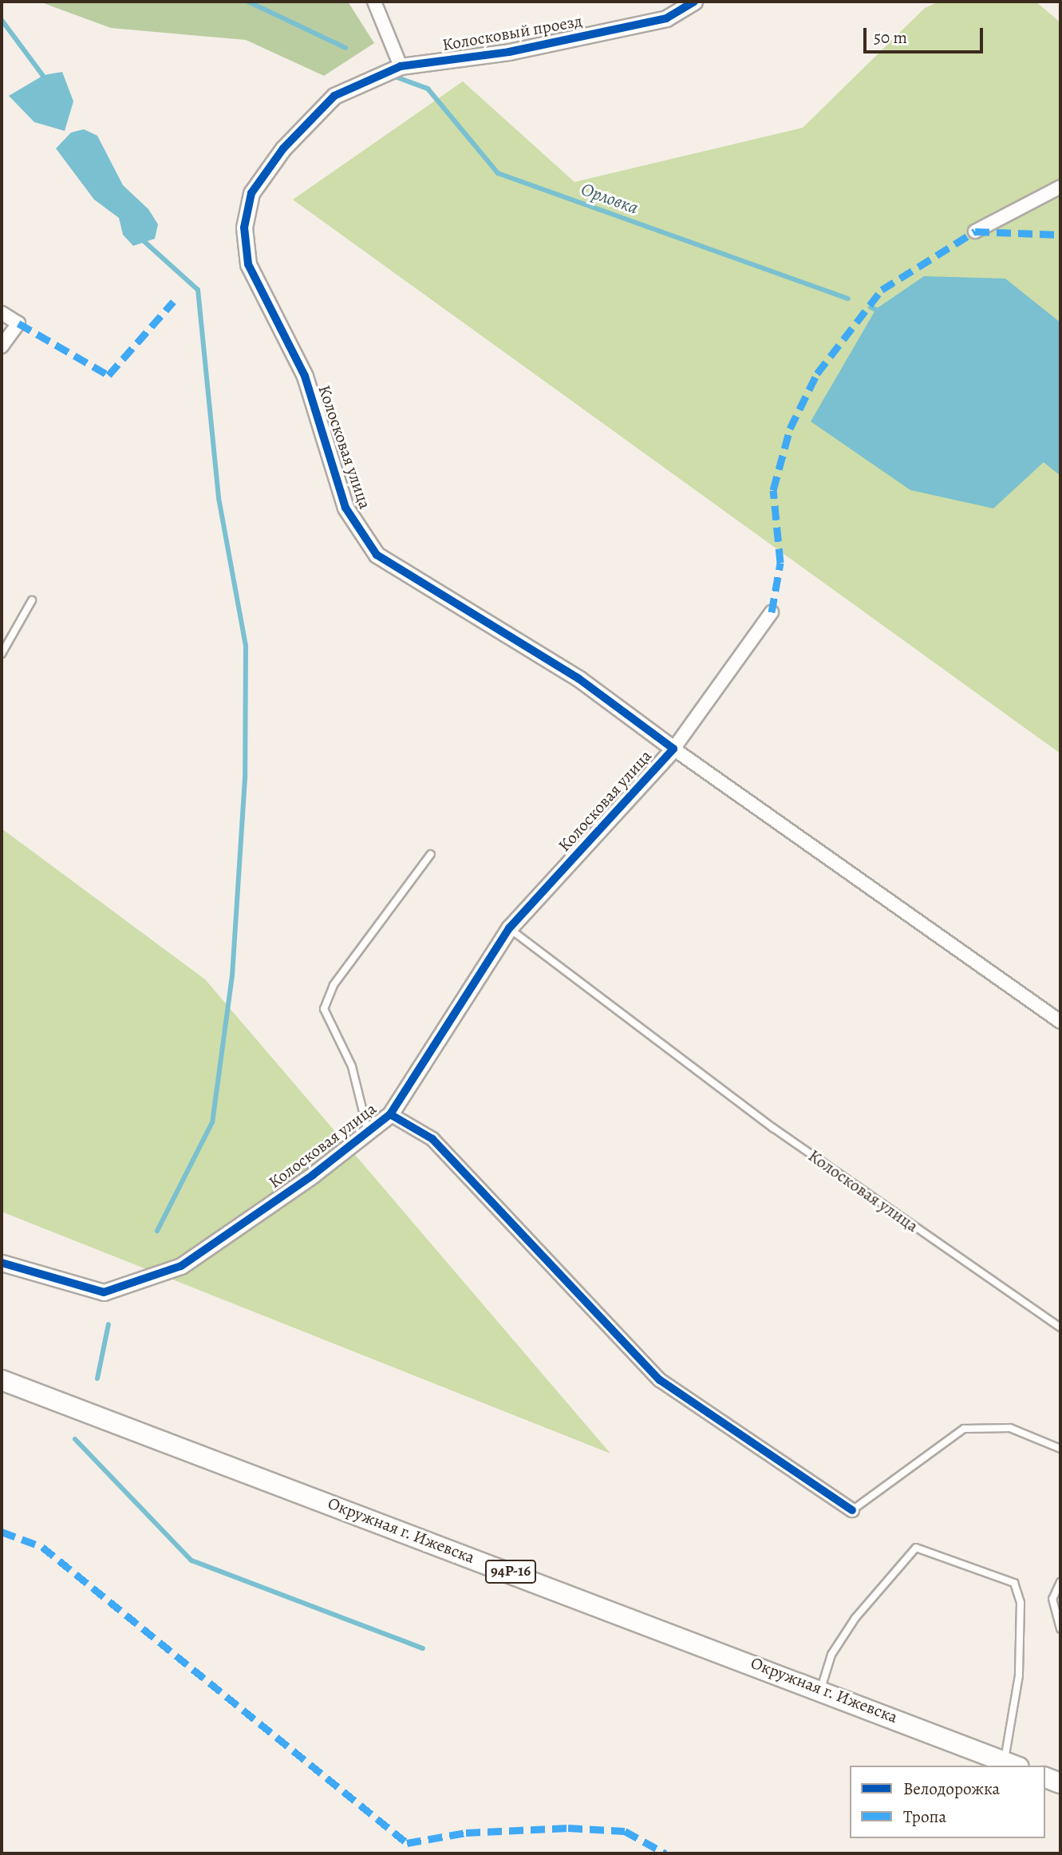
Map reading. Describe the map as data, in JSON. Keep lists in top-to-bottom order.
{
  "streets": {
    "main road": ["Окружная г. Ижевска", "94Р-16"],
    "street": ["Колосковый проезд", "Колосковая улица"]
  },
  "crossings": [
    ["Колосковый проезд", "Колосковая улица"]
  ],
  "water": ["Орловка"],
  "legend": ["Велодорожка", "Тропа"],
  "scale_bar": "50 m"
}
